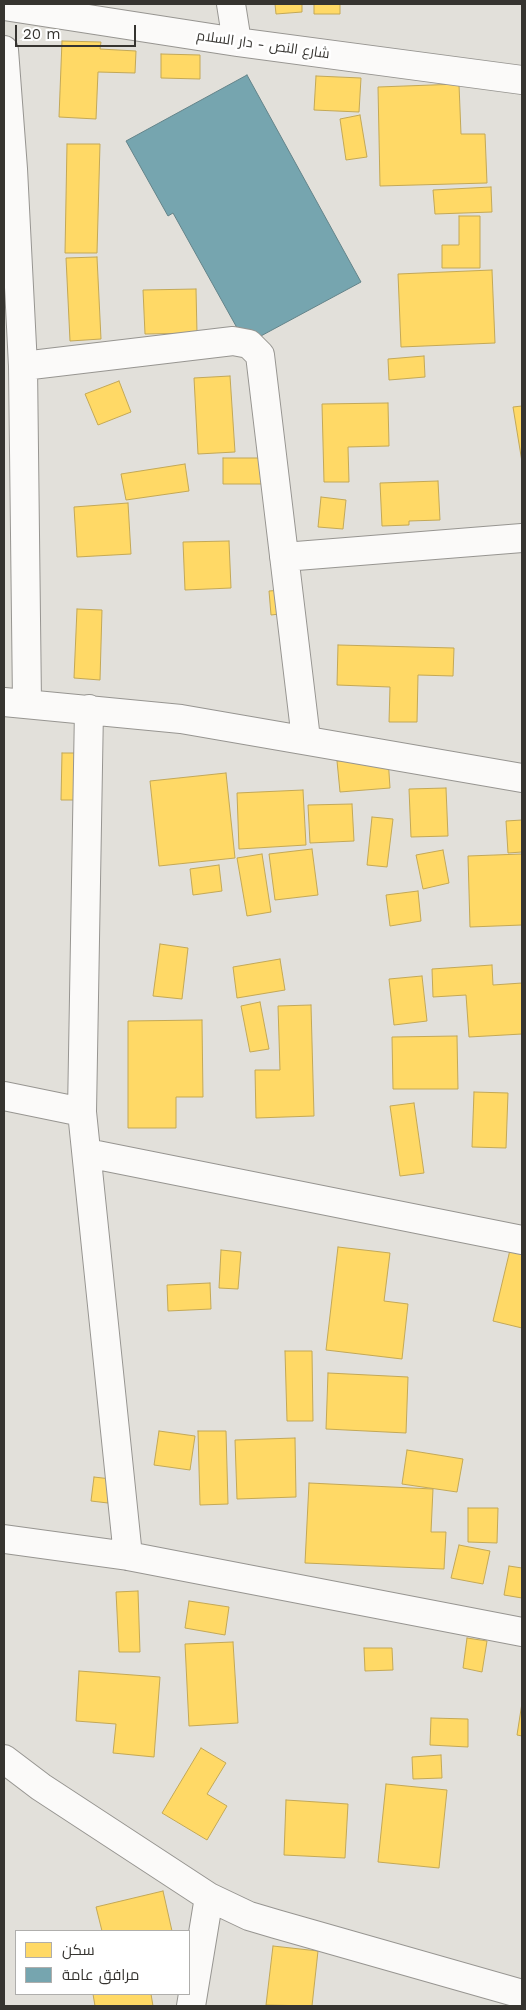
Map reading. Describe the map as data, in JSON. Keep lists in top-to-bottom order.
{
  "streets": {
    "street": ["شارع النص - دار السلام"]
  },
  "legend": ["سكن", "مرافق عامة"],
  "scale_bar": "20 m"
}
